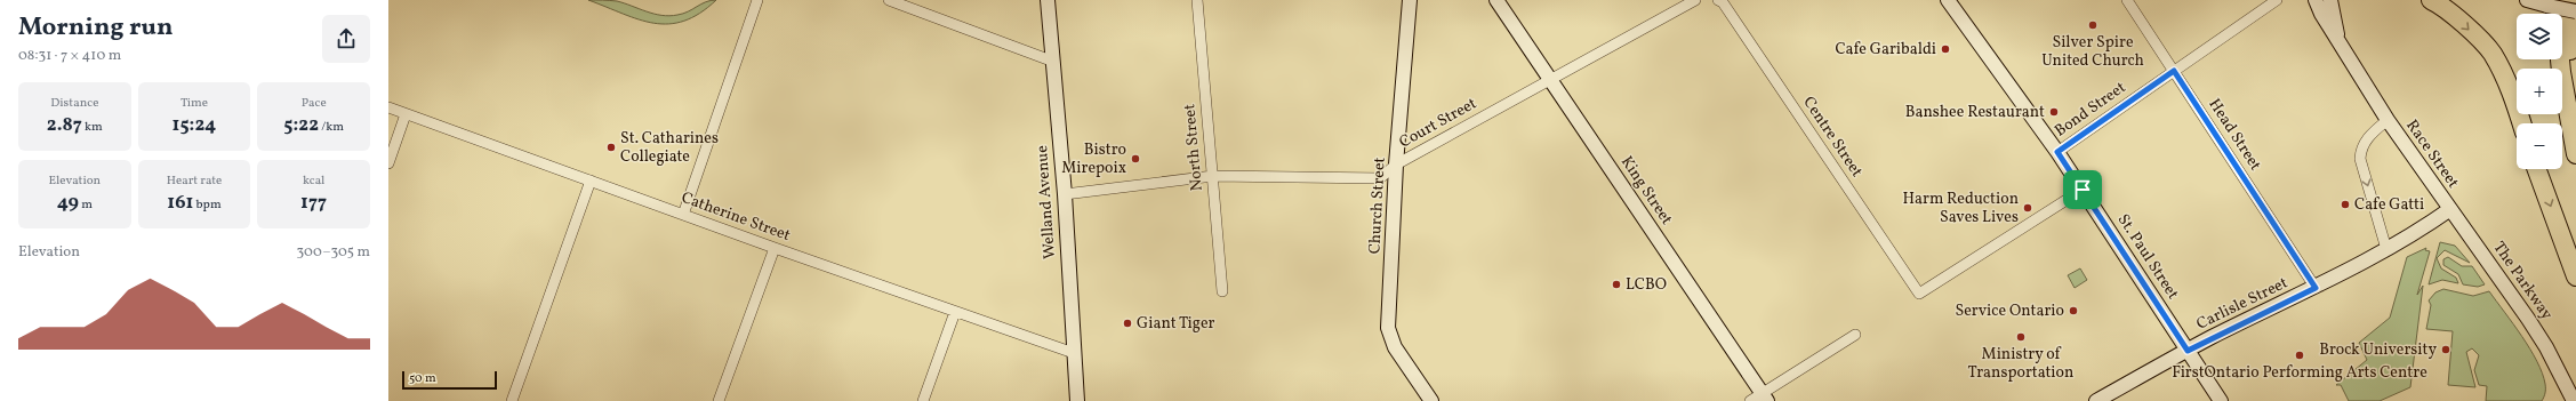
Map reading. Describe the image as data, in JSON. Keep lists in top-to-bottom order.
{
  "streets": {
    "street": [
      "Bond Street",
      "Court Street",
      "Head Street",
      "Centre Street",
      "North Street",
      "Race Street",
      "King Street",
      "Welland Avenue",
      "Church Street",
      "Catherine Street",
      "St. Paul Street",
      "The Parkway",
      "Carlisle Street"
    ]
  },
  "crossings": [
    ["Bond Street", "Head Street"],
    ["Bond Street", "St. Paul Street"],
    ["Court Street", "North Street"],
    ["Court Street", "King Street"],
    ["Court Street", "Welland Avenue"],
    ["Court Street", "Church Street"],
    ["Head Street", "Carlisle Street"],
    ["Centre Street", "St. Paul Street"],
    ["Race Street", "The Parkway"],
    ["Race Street", "Carlisle Street"],
    ["Welland Avenue", "Catherine Street"],
    ["St. Paul Street", "Carlisle Street"],
    ["The Parkway", "Carlisle Street"]
  ],
  "places": [
    "Silver Spire United Church",
    "Cafe Garibaldi",
    "Banshee Restaurant",
    "St. Catharines Collegiate",
    "Bistro Mirepoix",
    "Cafe Gatti",
    "Harm Reduction Saves Lives",
    "LCBO",
    "Service Ontario",
    "Giant Tiger",
    "Ministry of Transportation",
    "Brock University",
    "FirstOntario Performing Arts Centre"
  ],
  "scale_bar": "50 m",
  "page": {
    "heading": ["Morning run", "08:31 · 7 × 410 m"],
    "map_buttons": ["+", "−"],
    "stats": [
      ["Distance", "2.87 km"],
      ["Time", "15:24"],
      ["Pace", "5:22 /km"],
      ["Elevation", "49 m"],
      ["Heart rate", "161 bpm"],
      ["kcal", "177"]
    ],
    "chart": ["Elevation", "300–305 m"],
    "scale": "50 m"
  }
}
